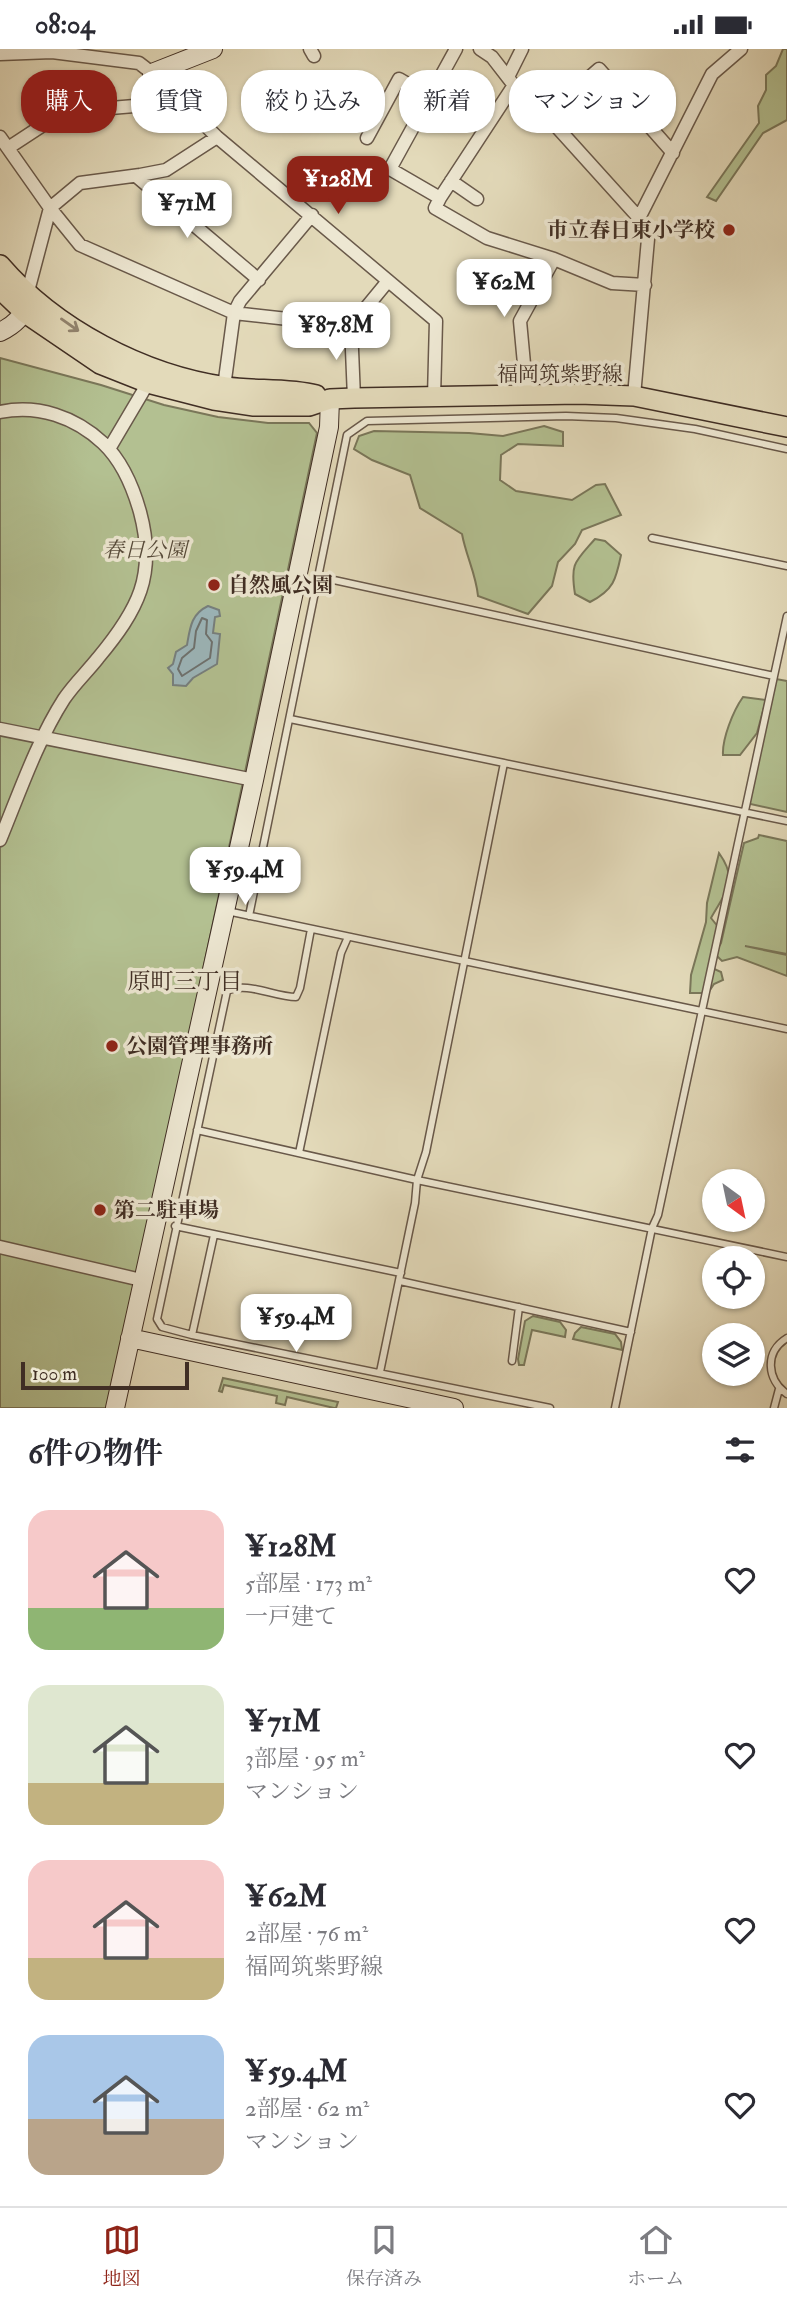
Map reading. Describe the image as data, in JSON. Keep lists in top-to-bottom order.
{
  "streets": {
    "main road": ["福岡筑紫野線"]
  },
  "districts": ["原町三丁目"],
  "parks": ["春日公園"],
  "places": [
    "市立春日東小学校",
    "自然風公園",
    "公園管理事務所",
    "第二駐車場"
  ],
  "scale_bar": "100 m",
  "north": "bottom right",
  "page": {
    "status": "08:04",
    "chip": [
      "購入",
      "賃貸",
      "絞り込み",
      "新着",
      "マンション"
    ],
    "price": [
      "¥128M",
      "¥71M",
      "¥62M",
      "¥87.8M",
      "¥59.4M",
      "¥59.4M"
    ],
    "scale": "100 m",
    "heading": "6件の物件",
    "list": [
      {
        "name": "¥128M",
        "note": "5部屋 · 173 m² · 一戸建て"
      },
      {
        "name": "¥71M",
        "note": "3部屋 · 95 m² · マンション"
      },
      {
        "name": "¥62M",
        "note": "2部屋 · 76 m² · 福岡筑紫野線"
      },
      {
        "name": "¥59.4M",
        "note": "2部屋 · 62 m² · マンション"
      }
    ],
    "tabs": ["地図", "保存済み", "ホーム"]
  }
}
